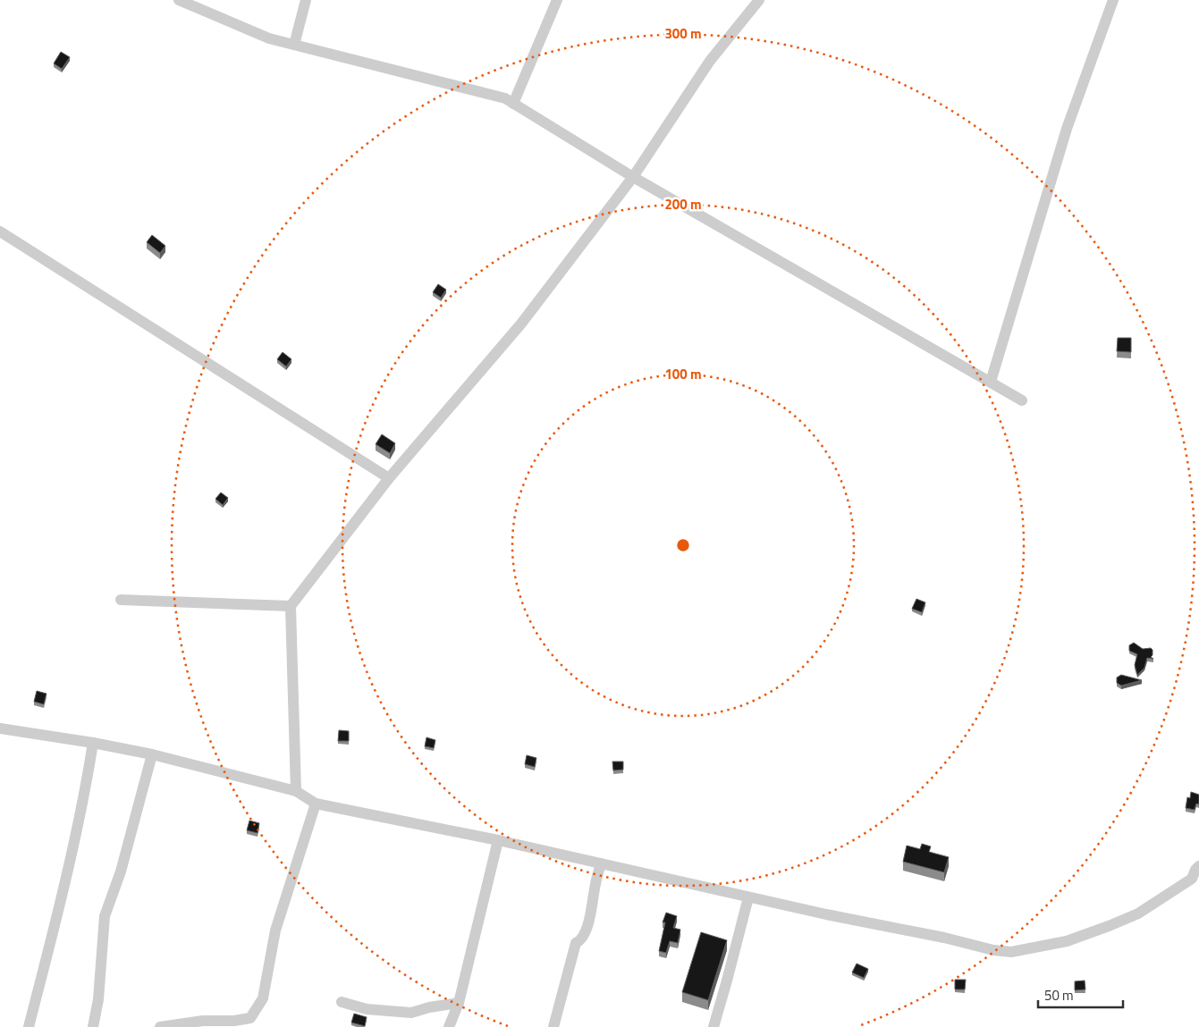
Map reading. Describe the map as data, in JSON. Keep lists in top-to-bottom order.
{
  "scale_bar": "50 m",
  "rings": ["300 m", "200 m", "100 m"]
}
